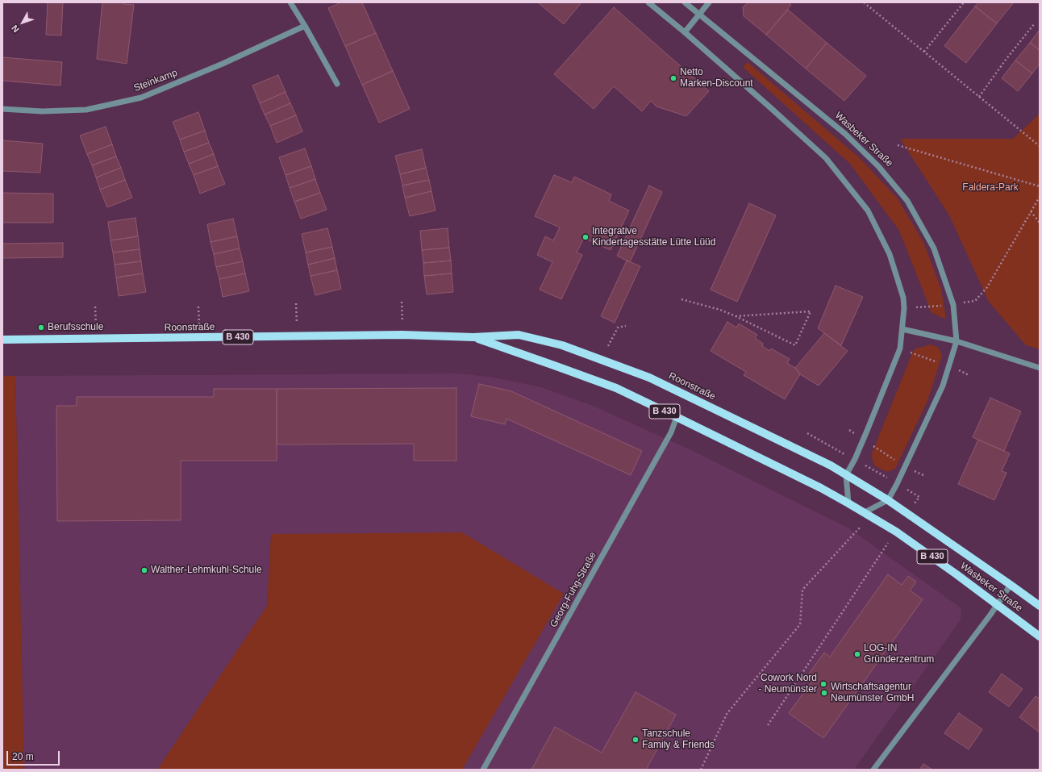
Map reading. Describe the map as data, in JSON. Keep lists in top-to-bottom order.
{
  "streets": {
    "main road": ["Wasbeker Straße", "Roonstraße", "B 430"],
    "street": ["Steinkamp", "Georg-Fuhg-Straße"]
  },
  "crossings": [
    ["Wasbeker Straße", "Roonstraße"],
    ["Roonstraße", "Georg-Fuhg-Straße"]
  ],
  "parks": ["Faldera-Park"],
  "places": [
    "Netto Marken-Discount",
    "Integrative Kindertagesstätte Lütte Lüüd",
    "Berufsschule",
    "Walther-Lehmkuhl-Schule",
    "LOG-IN Gründerzentrum",
    "Cowork Nord - Neumünster",
    "Wirtschaftsagentur Neumünster GmbH",
    "Tanzschule Family & Friends"
  ],
  "scale_bar": "20 m",
  "north": "bottom left"
}
